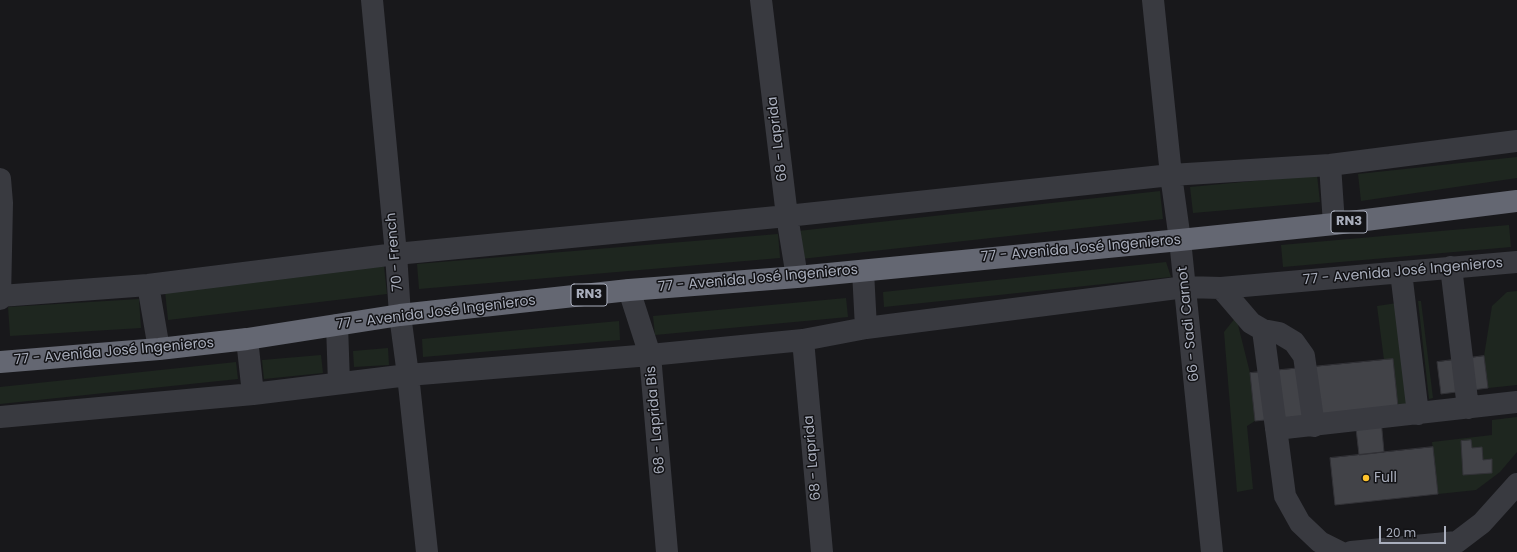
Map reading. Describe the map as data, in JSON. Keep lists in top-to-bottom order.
{
  "streets": {
    "highway": ["RN3", "77 - Avenida José Ingenieros"],
    "street": [
      "68 - Laprida",
      "70 - French",
      "66 - Sadi Carnot",
      "68 - Laprida Bis"
    ]
  },
  "crossings": [
    ["68 - Laprida", "77 - Avenida José Ingenieros"],
    ["77 - Avenida José Ingenieros", "70 - French"],
    ["77 - Avenida José Ingenieros", "66 - Sadi Carnot"],
    ["77 - Avenida José Ingenieros", "68 - Laprida Bis"]
  ],
  "places": ["Full"],
  "scale_bar": "20 m"
}
